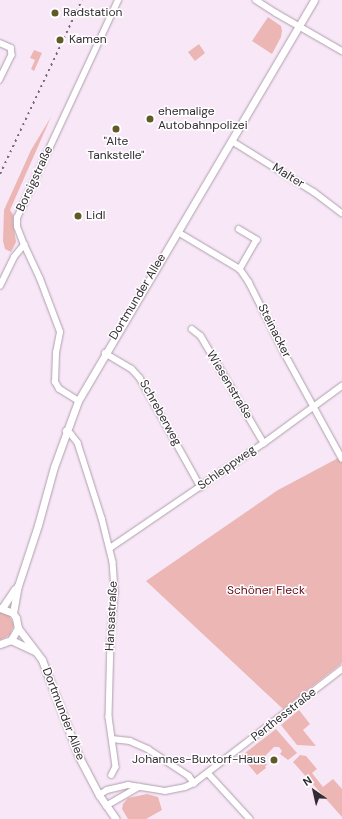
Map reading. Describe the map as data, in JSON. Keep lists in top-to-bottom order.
{
  "streets": {
    "main road": ["Dortmunder Allee"],
    "street": [
      "Malter",
      "Borsigstraße",
      "Steinacker",
      "Wiesenstraße",
      "Schreberweg",
      "Schleppweg",
      "Hansastraße",
      "Perthesstraße"
    ]
  },
  "crossings": [
    ["Malter", "Dortmunder Allee"],
    ["Borsigstraße", "Dortmunder Allee"],
    ["Dortmunder Allee", "Steinacker"],
    ["Dortmunder Allee", "Schreberweg"],
    ["Dortmunder Allee", "Hansastraße"],
    ["Dortmunder Allee", "Perthesstraße"],
    ["Steinacker", "Schleppweg"],
    ["Wiesenstraße", "Schleppweg"],
    ["Schreberweg", "Schleppweg"],
    ["Schleppweg", "Hansastraße"]
  ],
  "parks": ["Schöner Fleck"],
  "places": [
    "Radstation",
    "Kamen",
    "ehemalige Autobahnpolizei",
    "\"Alte Tankstelle\"",
    "Lidl",
    "Johannes-Buxtorf-Haus"
  ],
  "north": "top left"
}
